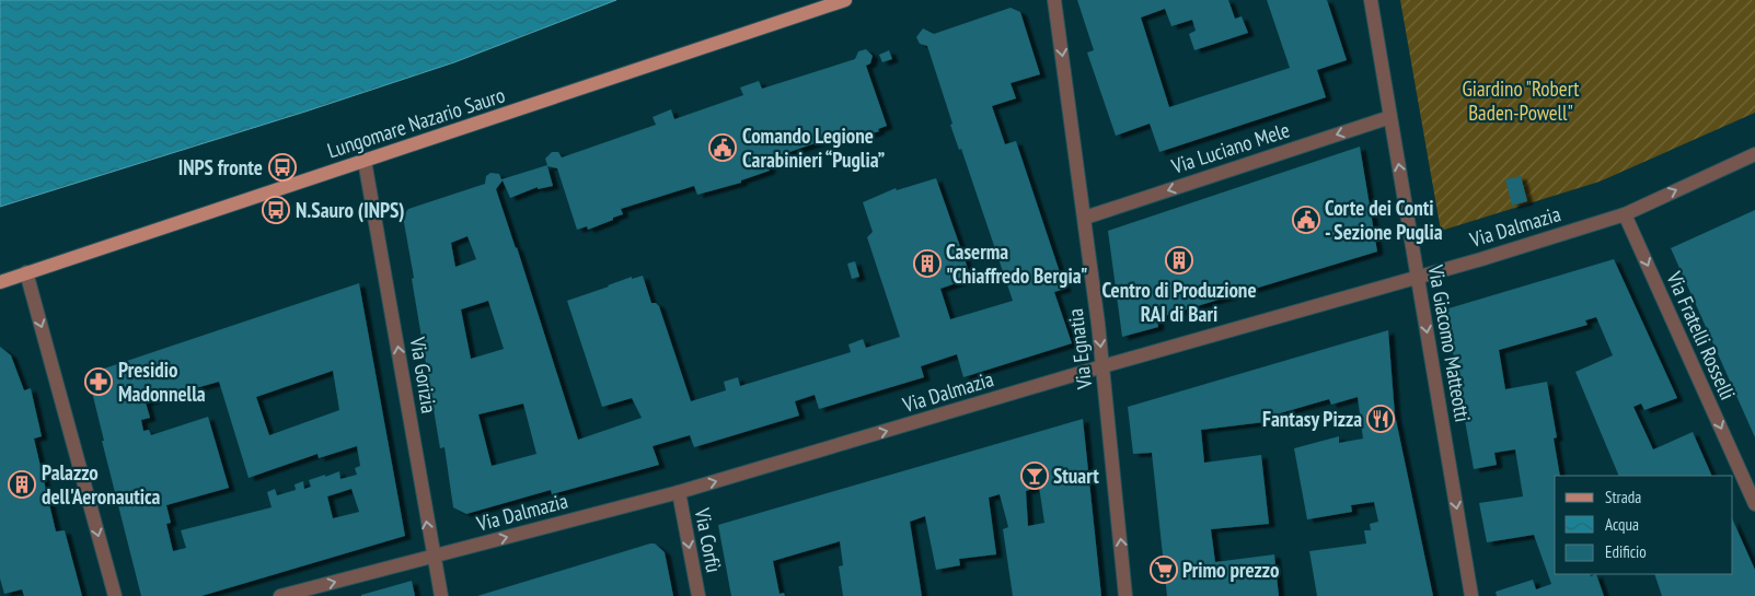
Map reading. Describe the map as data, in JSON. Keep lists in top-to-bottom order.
{
  "streets": {
    "main road": ["Lungomare Nazario Sauro"],
    "street": [
      "Via Luciano Mele",
      "Via Dalmazia",
      "Via Fratelli Rosselli",
      "Via Giacomo Matteotti",
      "Via Egnatia",
      "Via Gorizia",
      "Via Corfù"
    ]
  },
  "crossings": [
    ["Lungomare Nazario Sauro", "Via Gorizia"],
    ["Via Luciano Mele", "Via Giacomo Matteotti"],
    ["Via Luciano Mele", "Via Egnatia"],
    ["Via Dalmazia", "Via Fratelli Rosselli"],
    ["Via Dalmazia", "Via Giacomo Matteotti"],
    ["Via Dalmazia", "Via Egnatia"],
    ["Via Dalmazia", "Via Gorizia"],
    ["Via Dalmazia", "Via Corfù"]
  ],
  "one_way": [
    "Via Luciano Mele",
    "Via Dalmazia",
    "Via Fratelli Rosselli",
    "Via Gorizia",
    "Via Corfù"
  ],
  "parks": ["Giardino \"Robert Baden-Powell\""],
  "places": {
    "public building": ["Comando Legione Carabinieri “Puglia”", "Corte dei Conti - Sezione Puglia"],
    "bus stop": ["INPS fronte", "N.Sauro (INPS)"],
    "building": ["Centro di Produzione RAI di Bari", "Caserma \"Chiaffredo Bergia\"", "Palazzo dell'Aeronautica"],
    "pharmacy": ["Presidio Madonnella"],
    "restaurant": ["Fantasy Pizza"],
    "bar": ["Stuart"],
    "supermarket": ["Primo prezzo"]
  },
  "legend": ["Strada", "Acqua", "Edificio"]
}
